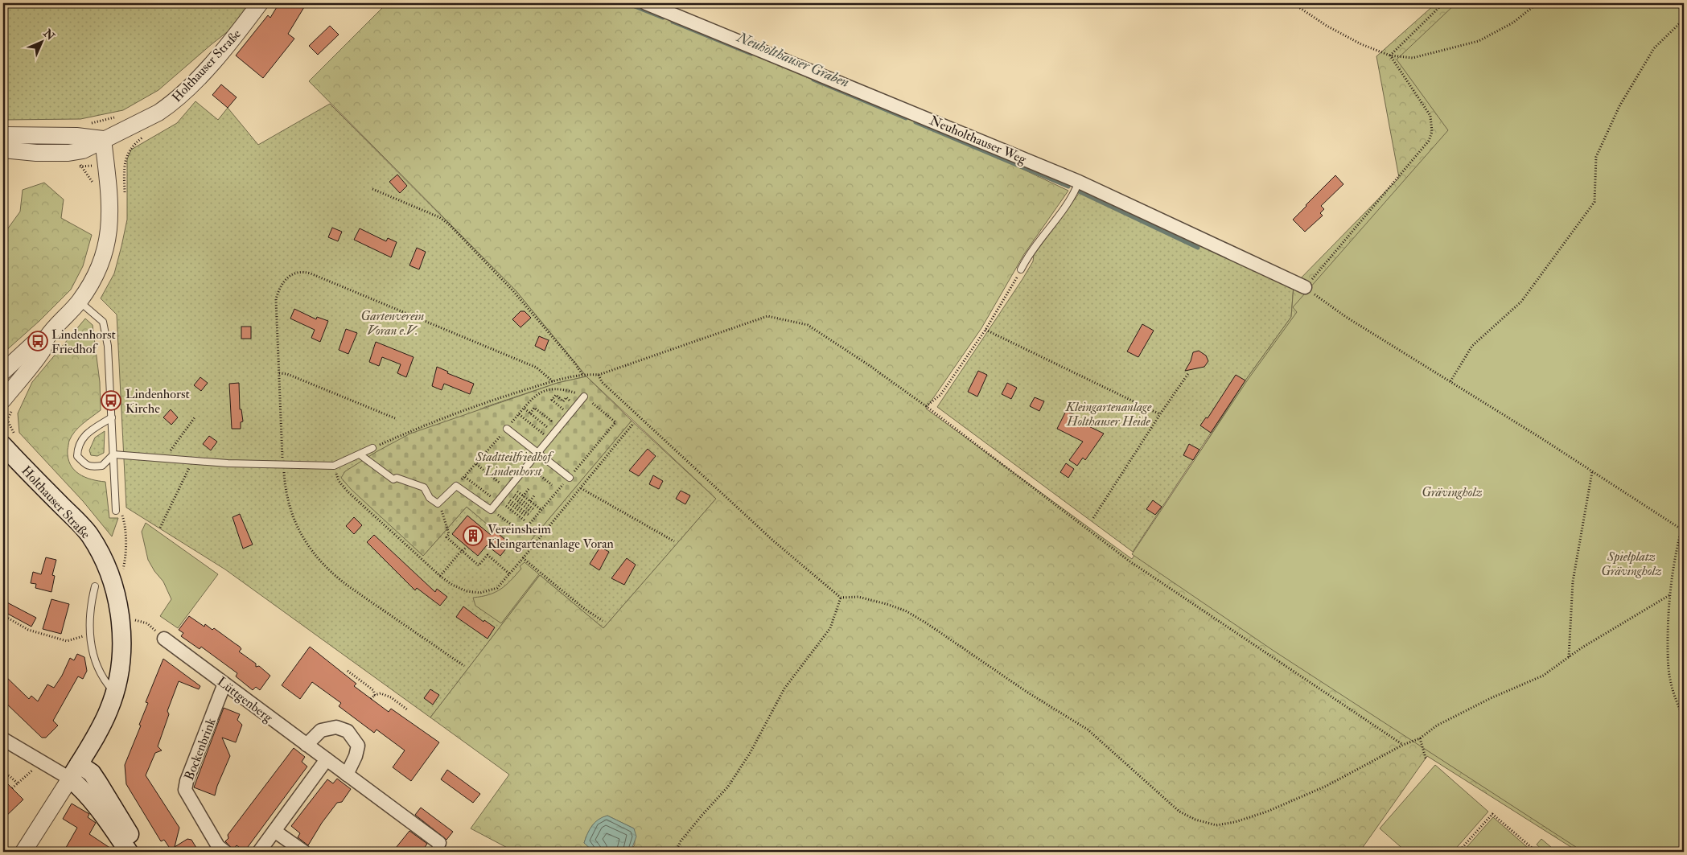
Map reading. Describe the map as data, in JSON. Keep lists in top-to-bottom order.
{
  "streets": {
    "main road": ["Holthauser Straße"],
    "street": ["Neuholthauser Weg", "Lüttgenberg", "Bockenbrink"]
  },
  "crossings": [
    ["Lüttgenberg", "Bockenbrink"]
  ],
  "water": ["Neuholthauser Graben"],
  "parks": [
    "Gartenverein Voran e.V.",
    "Kleingartenanlage Holthauser Heide",
    "Stadtteilfriedhof Lindenhorst",
    "Grävingholz",
    "Spielplatz Grävingholz"
  ],
  "places": {
    "bus stop": ["Lindenhorst Friedhof", "Lindenhorst Kirche"],
    "building": ["Vereinsheim Kleingartenanlage Voran"]
  },
  "north": "top right"
}
